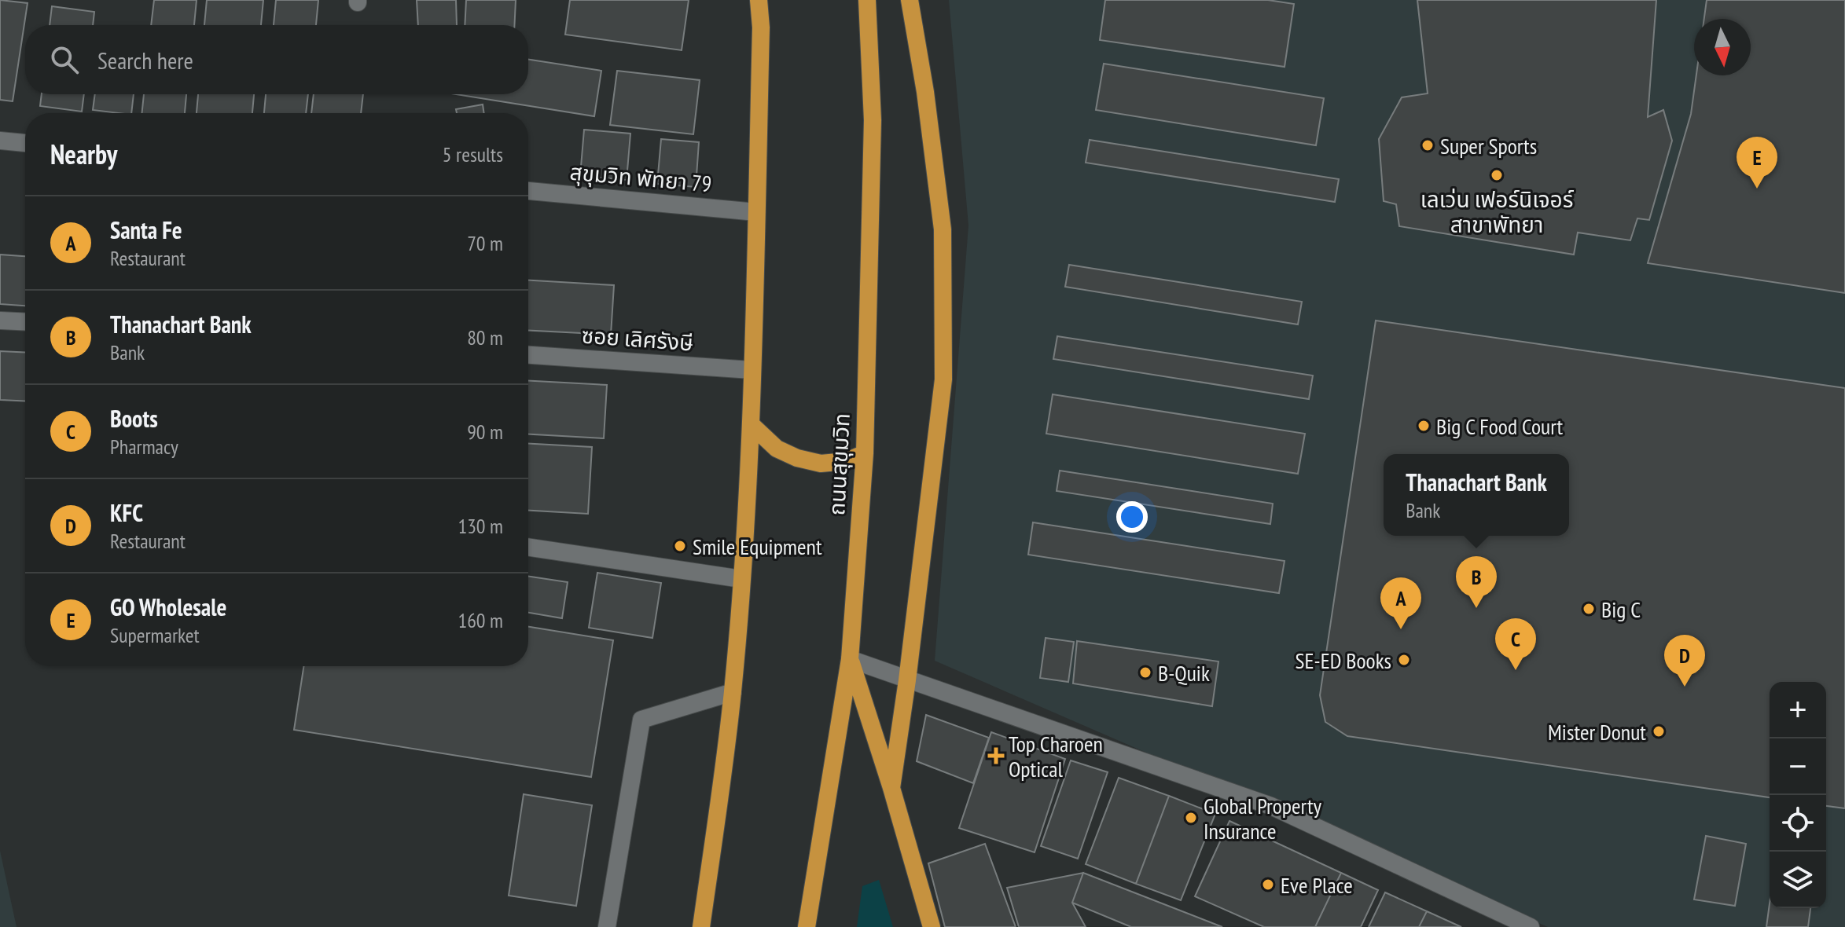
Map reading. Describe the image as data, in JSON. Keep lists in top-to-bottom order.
{
  "streets": {
    "highway": ["ถนนสุขุมวิท"],
    "street": ["สุขุมวิท พัทยา 79", "ซอย เลิศรังษี"]
  },
  "places": {
    "other": [
      "Super Sports",
      "เลเว่น เฟอร์นิเจอร์ สาขาพัทยา",
      "Big C Food Court",
      "Smile Equipment",
      "Big C",
      "SE-ED Books",
      "B-Quik",
      "Mister Donut",
      "Global Property Insurance",
      "Eve Place"
    ],
    "health": ["Top Charoen Optical"]
  },
  "north": "bottom",
  "page": {
    "search": "Search here",
    "heading": ["Nearby", "5 results"],
    "pins": [
      "E",
      "B",
      "A",
      "C",
      "D"
    ],
    "list": [
      {
        "mark": "A",
        "name": "Santa Fe",
        "note": "Restaurant",
        "value": "70 m"
      },
      {
        "mark": "B",
        "name": "Thanachart Bank",
        "note": "Bank",
        "value": "80 m"
      },
      {
        "mark": "C",
        "name": "Boots",
        "note": "Pharmacy",
        "value": "90 m"
      },
      {
        "mark": "D",
        "name": "KFC",
        "note": "Restaurant",
        "value": "130 m"
      },
      {
        "mark": "E",
        "name": "GO Wholesale",
        "note": "Supermarket",
        "value": "160 m"
      }
    ],
    "popup": ["Thanachart Bank", "Bank"],
    "map_buttons": ["+", "−"]
  }
}
